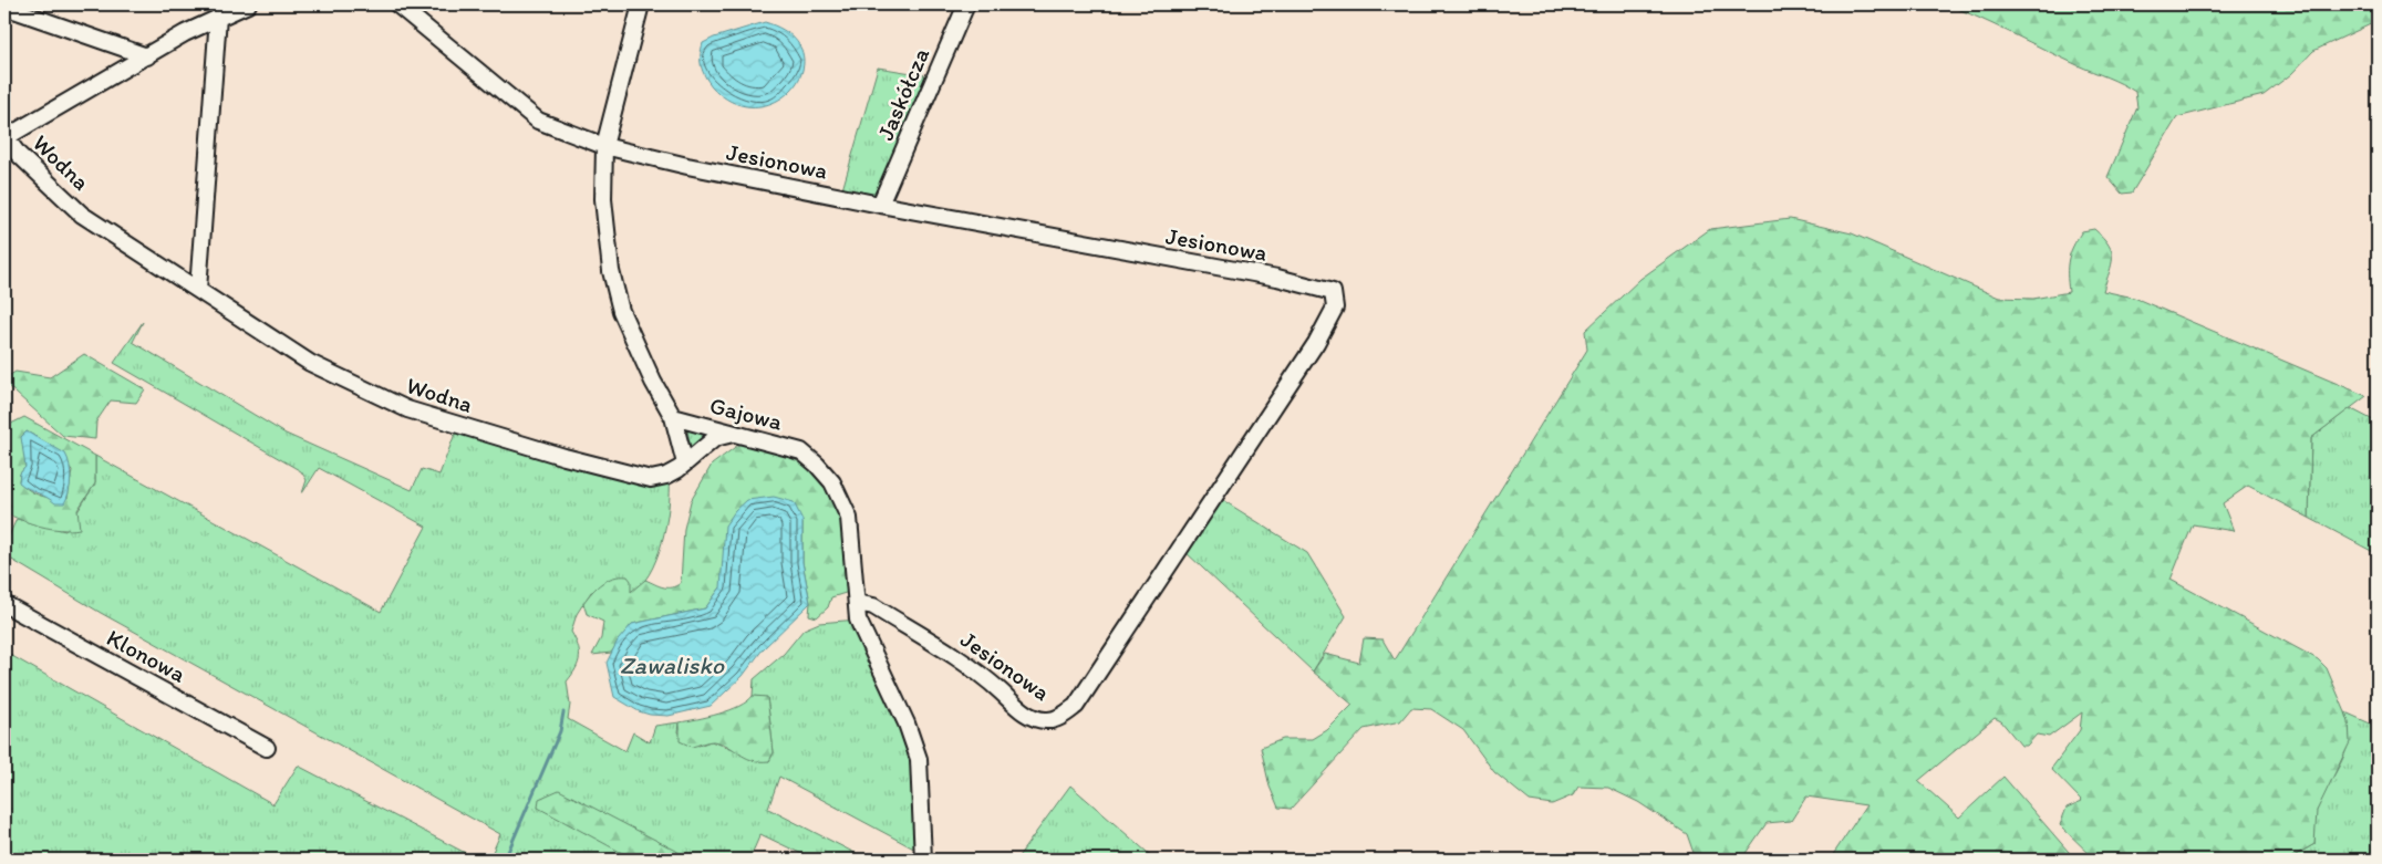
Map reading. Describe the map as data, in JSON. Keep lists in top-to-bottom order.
{
  "streets": {
    "street": [
      "Jaskółcza",
      "Jesionowa",
      "Wodna",
      "Gajowa",
      "Klonowa"
    ]
  },
  "crossings": [
    ["Jaskółcza", "Jesionowa"],
    ["Jesionowa", "Gajowa"],
    ["Wodna", "Gajowa"]
  ],
  "water": ["Zawalisko"]
}
